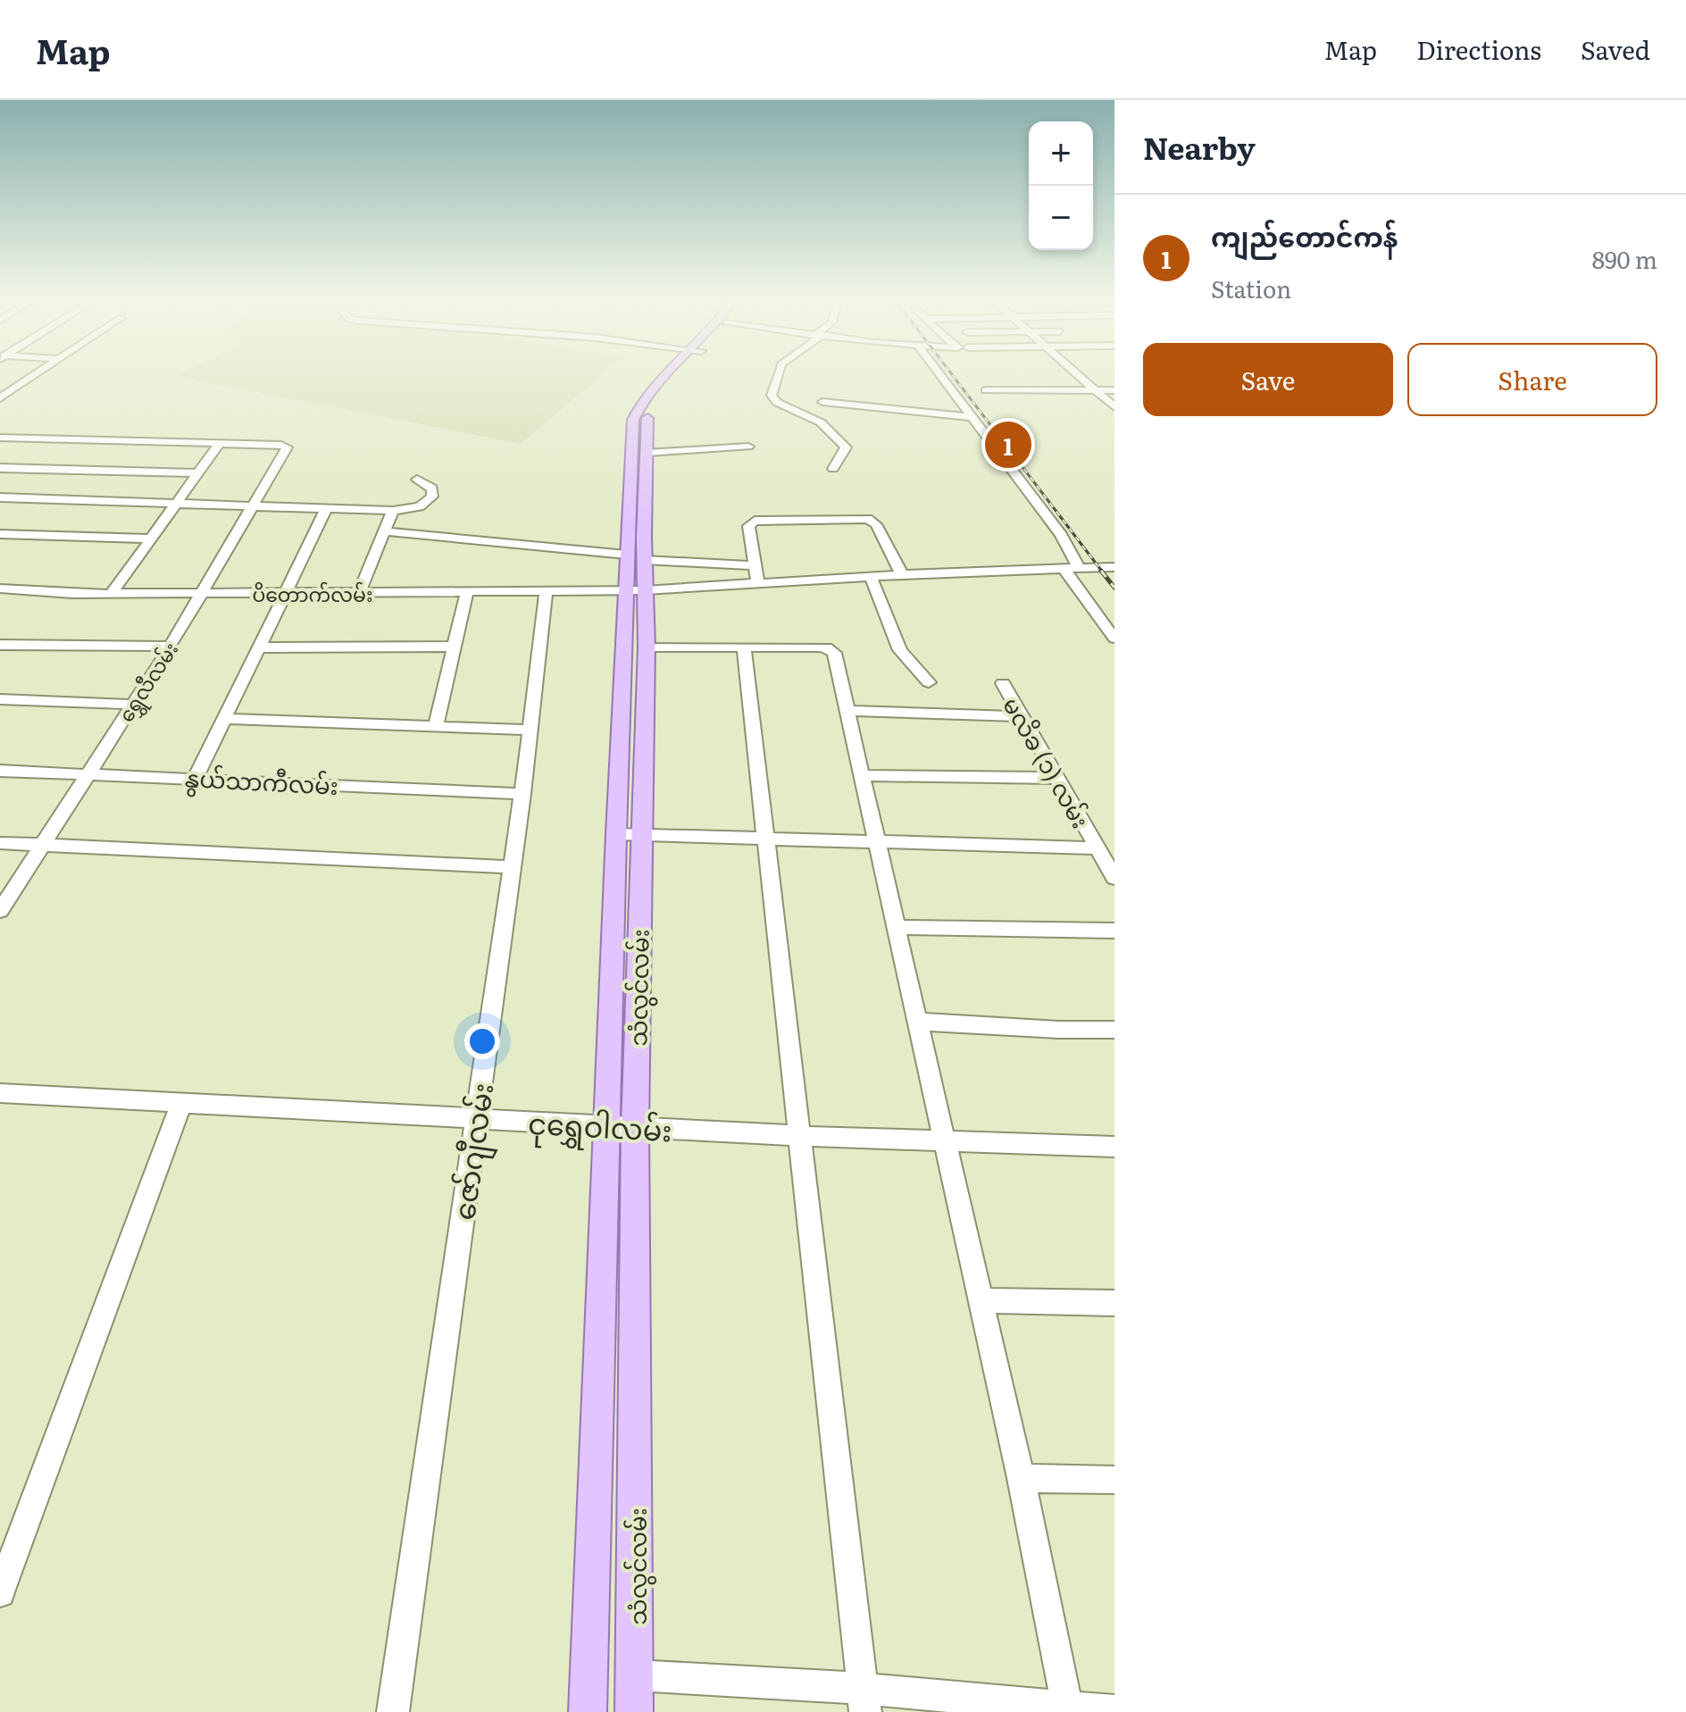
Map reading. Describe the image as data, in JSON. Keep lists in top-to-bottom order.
{
  "streets": {
    "main road": ["သံလွင်လမ်း"],
    "street": [
      "ပိတောက်လမ်း",
      "ရွှေလီလမ်း",
      "မလိခ (၁) လမ်း",
      "နွယ်သာကီလမ်း",
      "ငုရွှေဝါလမ်း",
      "ဇော်ဂျီလမ်း"
    ]
  },
  "crossings": [
    ["ပိတောက်လမ်း", "ရွှေလီလမ်း"],
    ["ပိတောက်လမ်း", "သံလွင်လမ်း"],
    ["ပိတောက်လမ်း", "ဇော်ဂျီလမ်း"],
    ["ရွှေလီလမ်း", "နွယ်သာကီလမ်း"],
    ["နွယ်သာကီလမ်း", "ဇော်ဂျီလမ်း"],
    ["သံလွင်လမ်း", "ငုရွှေဝါလမ်း"],
    ["ငုရွှေဝါလမ်း", "ဇော်ဂျီလမ်း"]
  ],
  "page": {
    "header": "Map",
    "nav": ["Map", "Directions", "Saved"],
    "heading": "Nearby",
    "map_buttons": ["+", "−"],
    "list": [
      {
        "mark": "1",
        "name": "ကျည်တောင်ကန်",
        "note": "Station",
        "value": "890 m"
      }
    ],
    "buttons": ["Save", "Share"],
    "pins": "1"
  }
}
